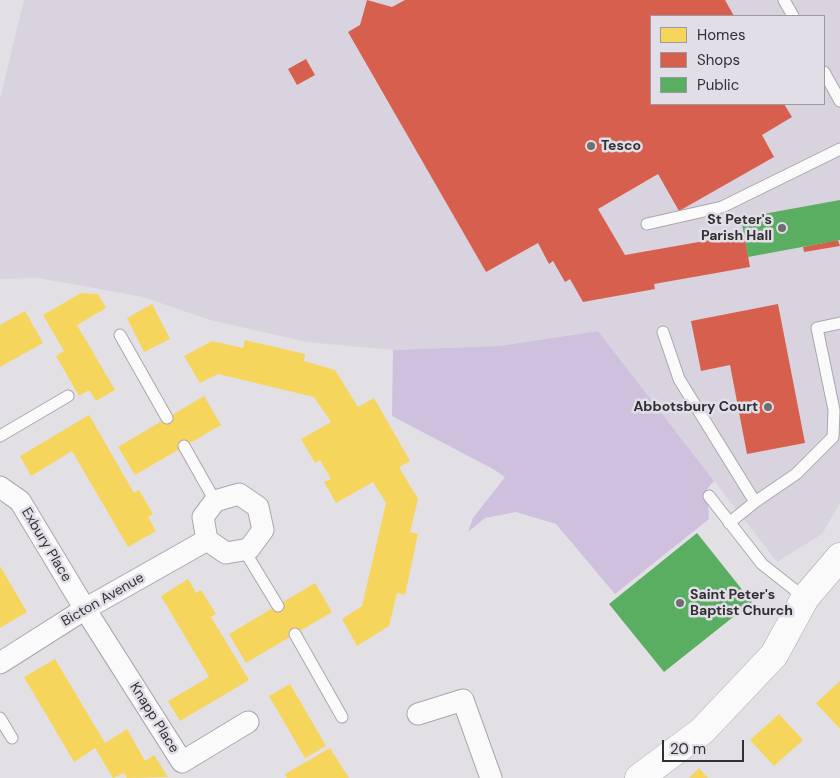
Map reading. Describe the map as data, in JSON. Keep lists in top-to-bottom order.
{
  "streets": {
    "street": ["Exbury Place", "Bicton Avenue", "Knapp Place"]
  },
  "crossings": [
    ["Exbury Place", "Bicton Avenue"],
    ["Exbury Place", "Knapp Place"],
    ["Bicton Avenue", "Knapp Place"]
  ],
  "places": [
    "Tesco",
    "St Peter's Parish Hall",
    "Abbotsbury Court",
    "Saint Peter's Baptist Church"
  ],
  "legend": ["Homes", "Shops", "Public"],
  "scale_bar": "20 m"
}
